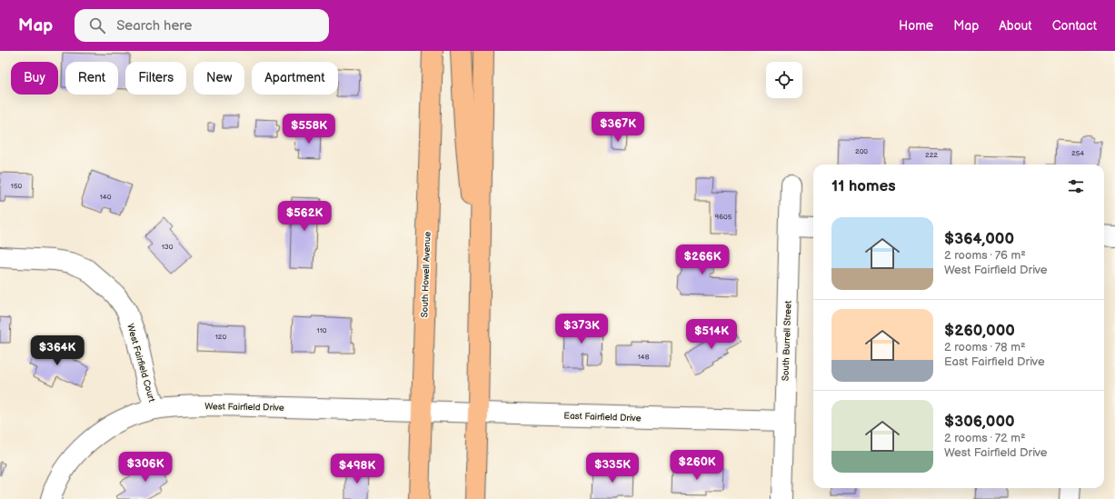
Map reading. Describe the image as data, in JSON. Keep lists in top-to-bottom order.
{
  "streets": {
    "main road": ["South Howell Avenue"],
    "street": [
      "South Burrell Street",
      "West Fairfield Court",
      "West Fairfield Drive",
      "East Fairfield Drive"
    ]
  },
  "crossings": [
    ["South Howell Avenue", "West Fairfield Drive"],
    ["South Howell Avenue", "East Fairfield Drive"],
    ["South Burrell Street", "East Fairfield Drive"],
    ["West Fairfield Court", "West Fairfield Drive"],
    ["West Fairfield Drive", "East Fairfield Drive"]
  ],
  "house_numbers": [
    "200",
    "254",
    "222",
    "150",
    "140",
    "9605",
    "130",
    "110",
    "120",
    "148"
  ],
  "page": {
    "header": "Map",
    "search": "Search here",
    "nav": [
      "Home",
      "Map",
      "About",
      "Contact"
    ],
    "chip": [
      "Buy",
      "Rent",
      "Filters",
      "New",
      "Apartment"
    ],
    "price": [
      "$367K",
      "$558K",
      "$562K",
      "$266K",
      "$373K",
      "$514K",
      "$364K",
      "$260K",
      "$306K",
      "$335K",
      "$498K"
    ],
    "heading": "11 homes",
    "list": [
      {
        "name": "$364,000",
        "note": "2 rooms · 76 m² · West Fairfield Drive"
      },
      {
        "name": "$260,000",
        "note": "2 rooms · 78 m² · East Fairfield Drive"
      },
      {
        "name": "$306,000",
        "note": "2 rooms · 72 m² · West Fairfield Drive"
      }
    ]
  }
}
